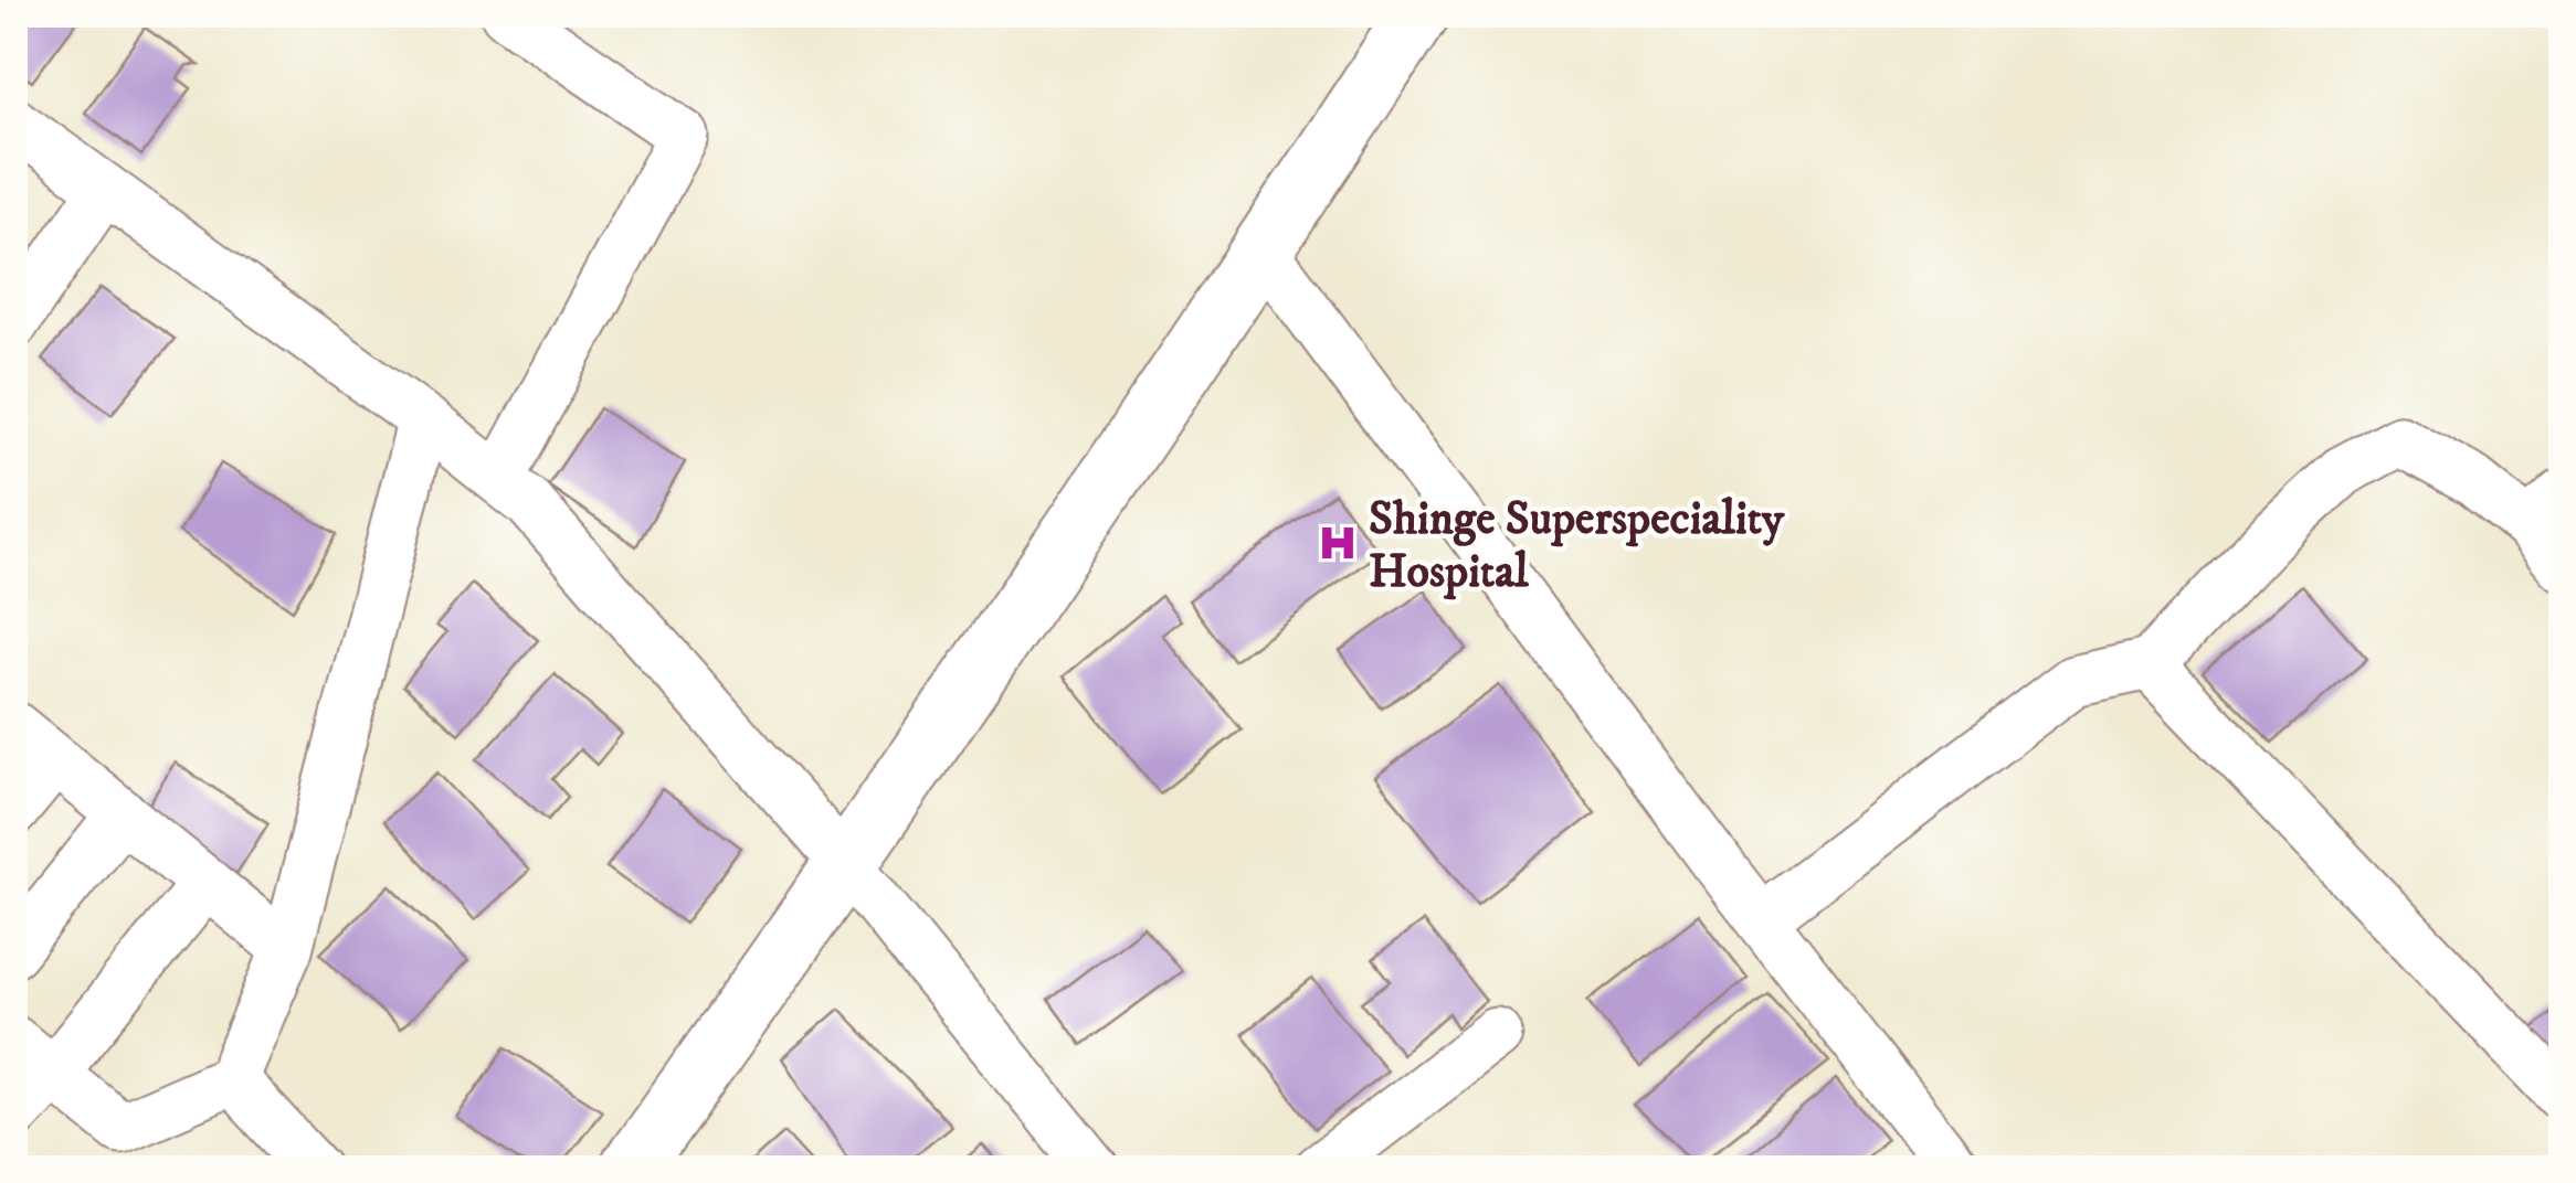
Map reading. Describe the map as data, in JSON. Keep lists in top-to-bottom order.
{
  "places": {
    "hospital": ["Shinge Superspeciality Hospital"]
  }
}
